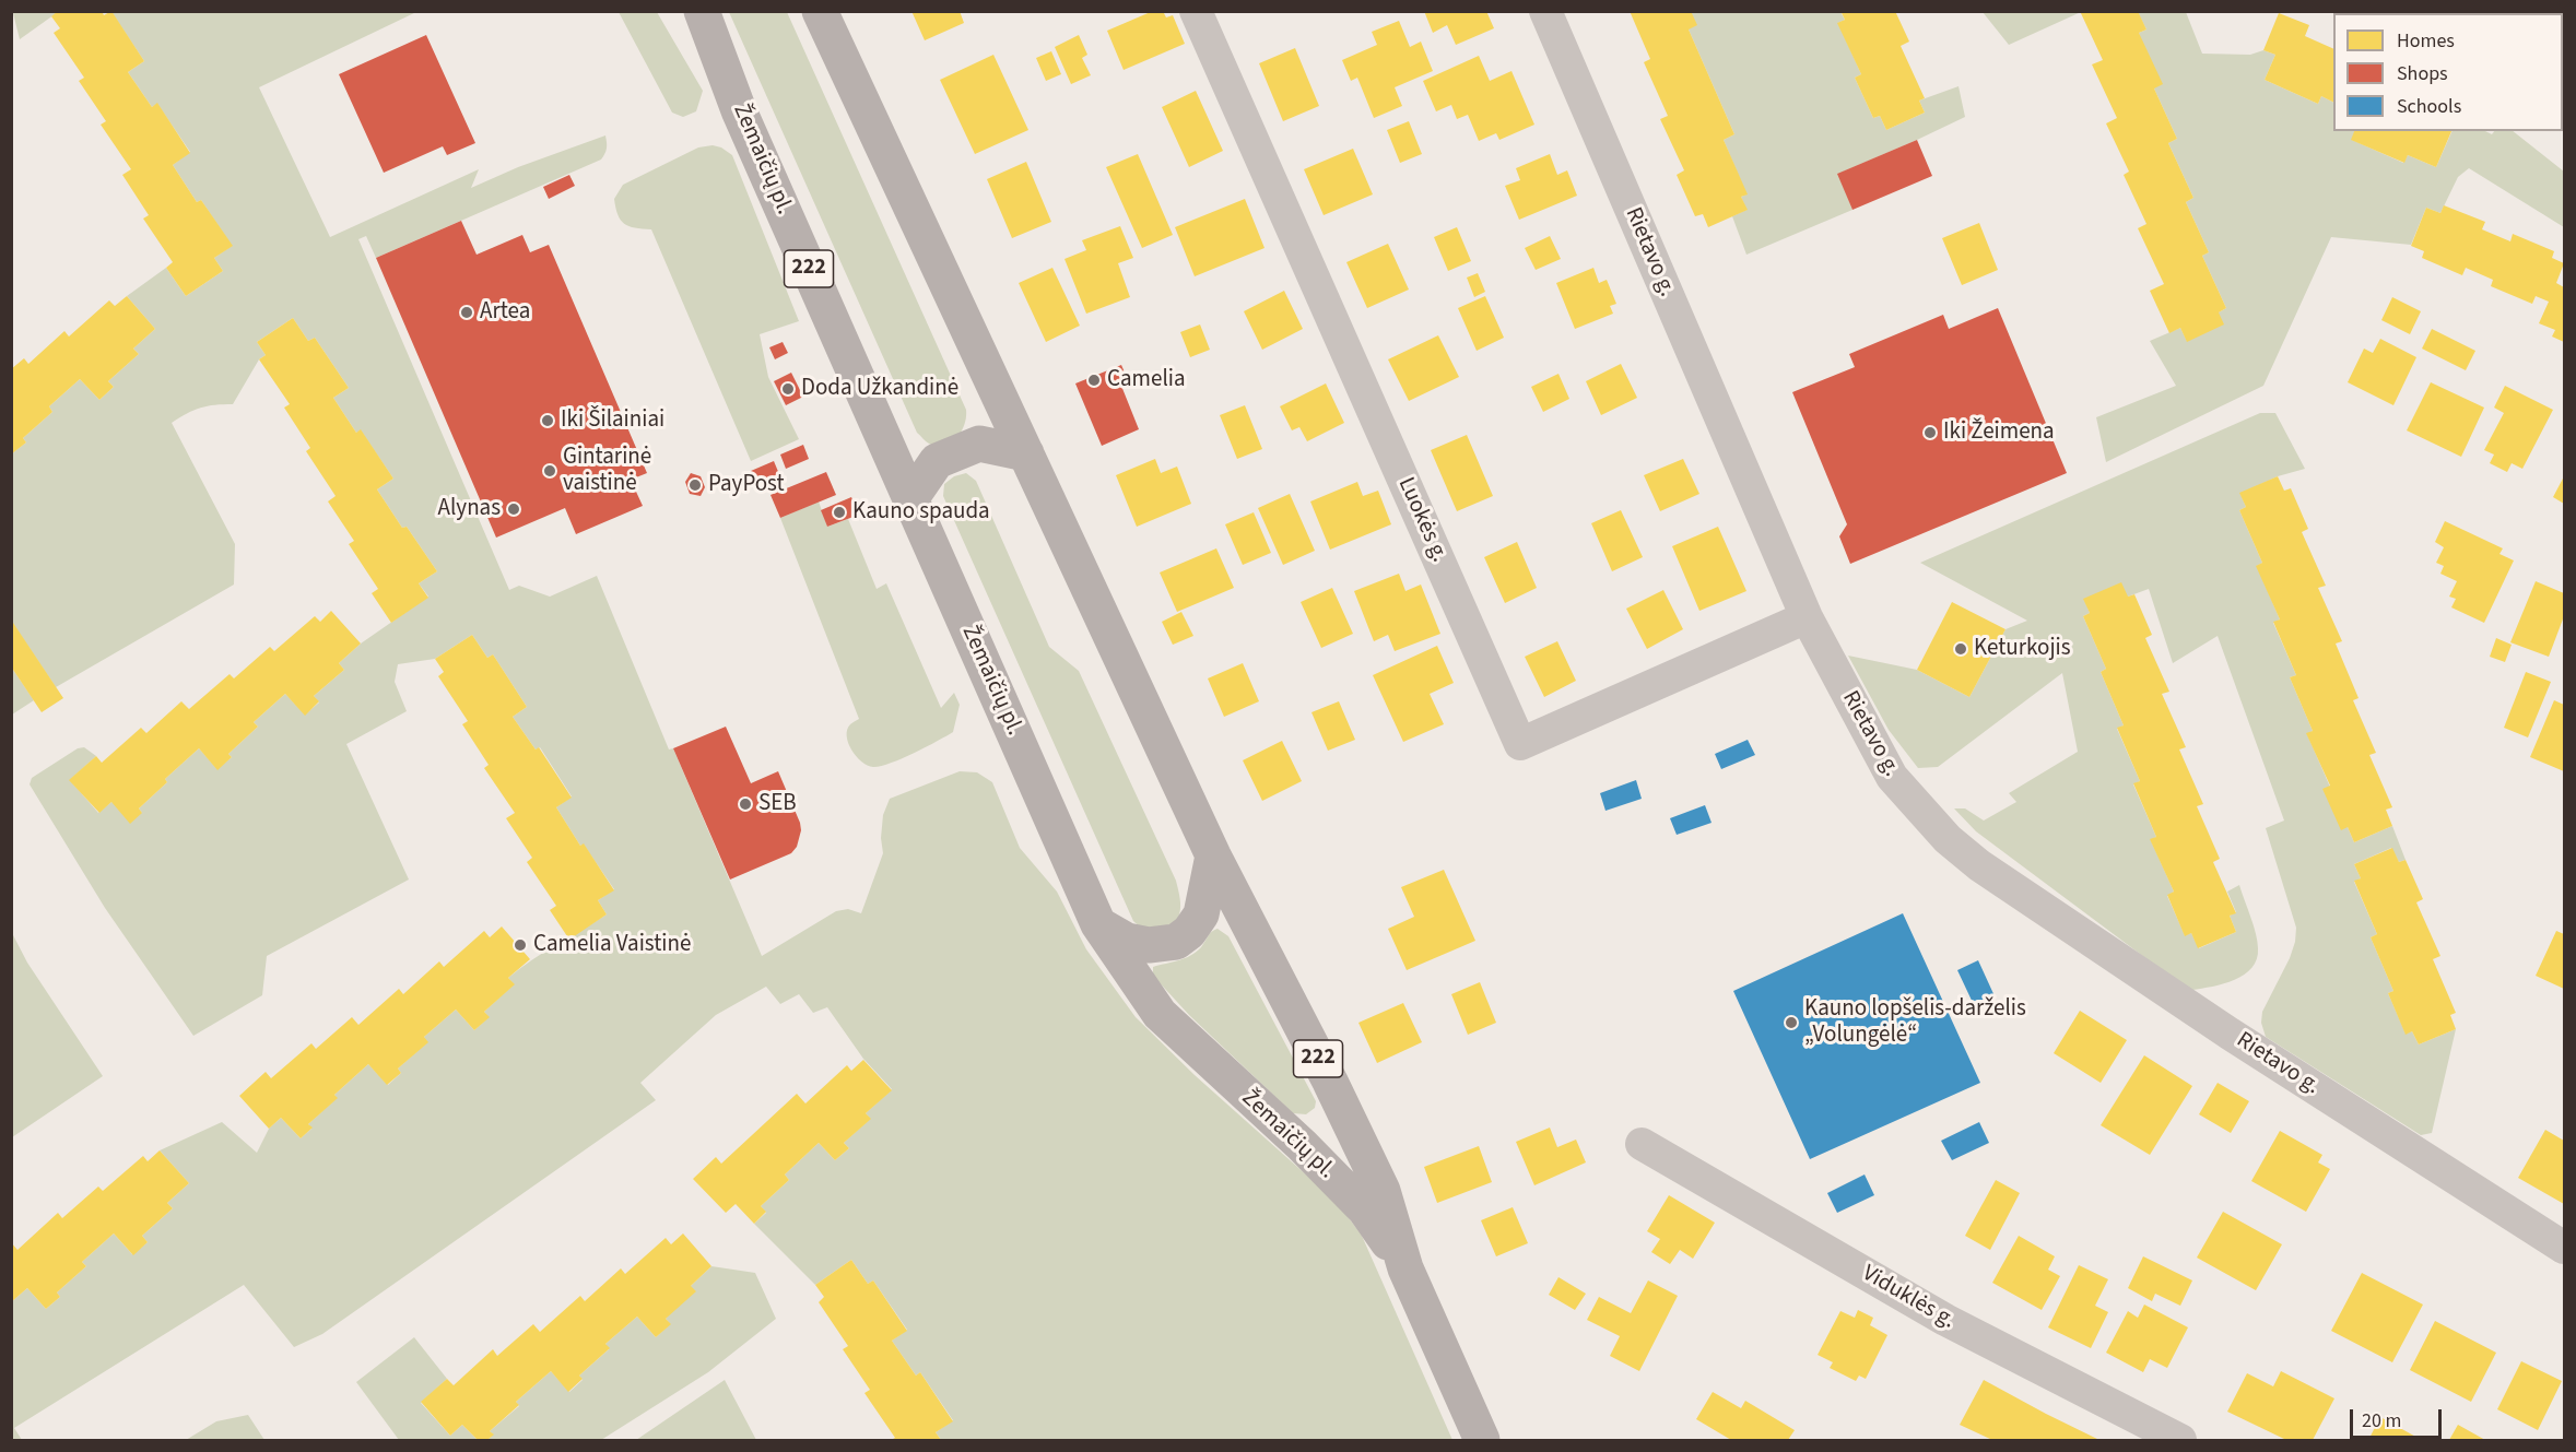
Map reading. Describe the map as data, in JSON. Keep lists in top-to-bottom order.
{
  "streets": {
    "main road": ["Žemaičių pl.", "222"],
    "street": ["Rietavo g.", "Luokės g.", "Viduklės g."]
  },
  "crossings": [
    ["Rietavo g.", "Luokės g."]
  ],
  "places": [
    "Artea",
    "Camelia",
    "Doda Užkandinė",
    "Iki Šilainiai",
    "Iki Žeimena",
    "Gintarinė vaistinė",
    "PayPost",
    "Alynas",
    "Kauno spauda",
    "Keturkojis",
    "SEB",
    "Camelia Vaistinė",
    "Kauno lopšelis-darželis „Volungėlė“"
  ],
  "legend": ["Homes", "Shops", "Schools"],
  "scale_bar": "20 m"
}
